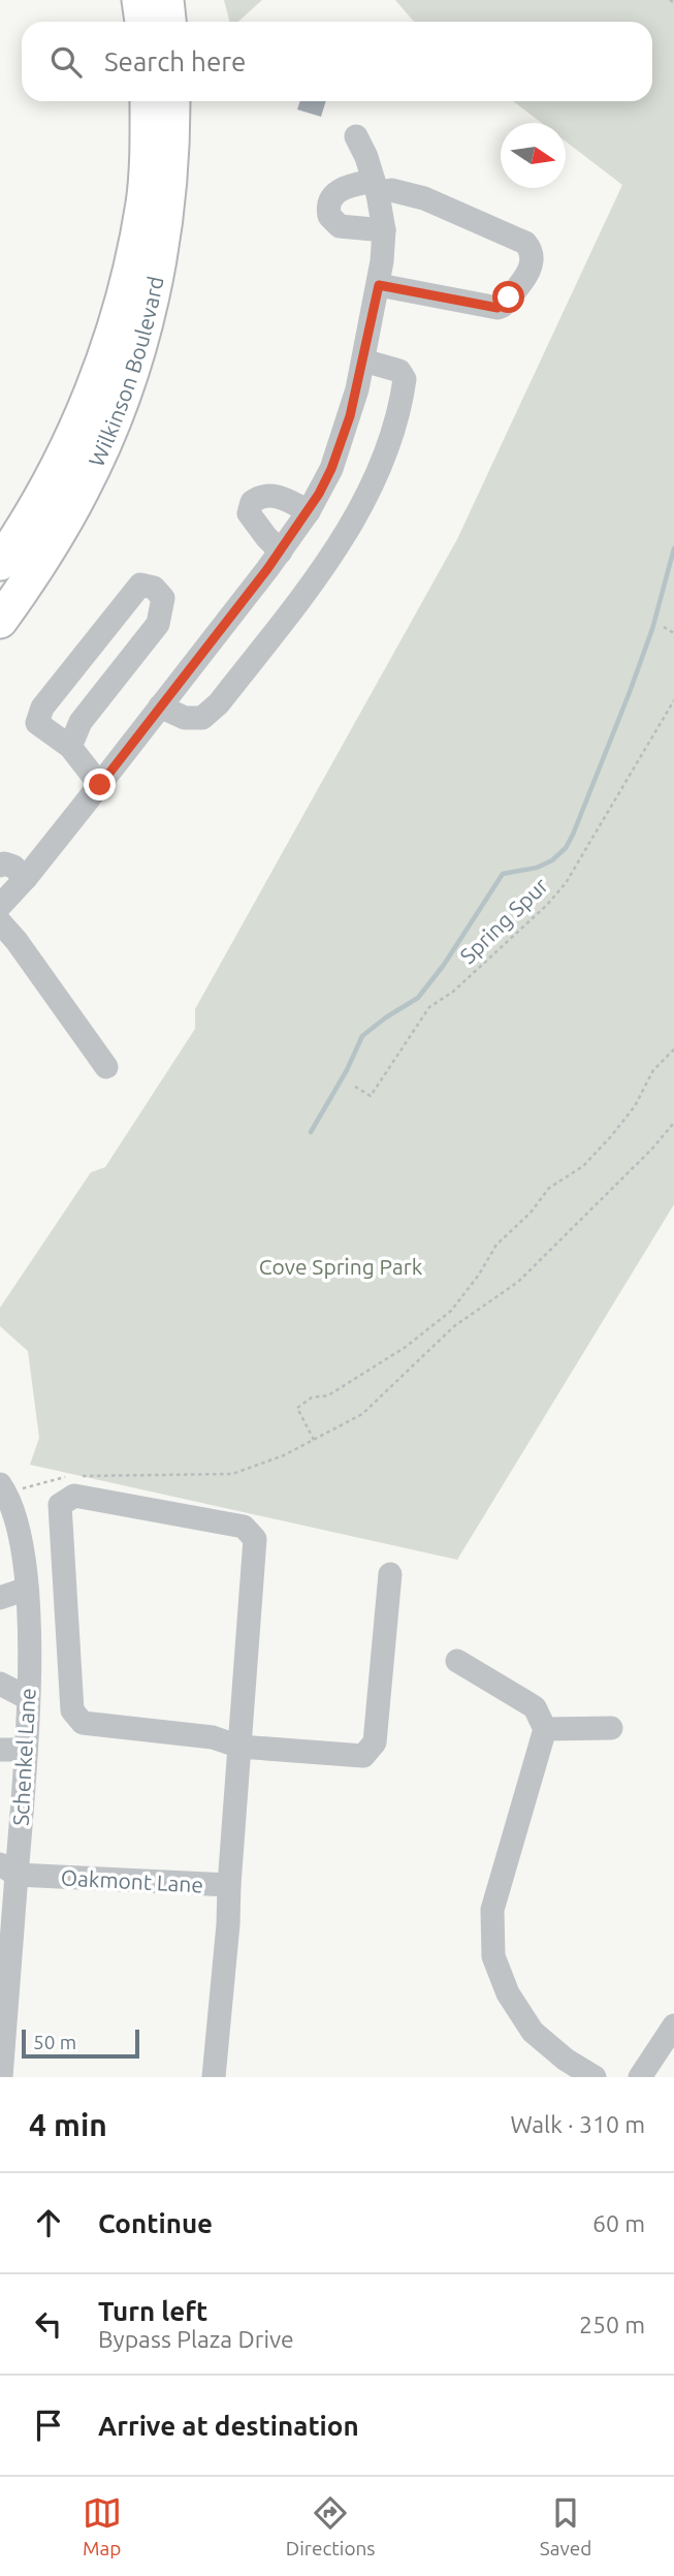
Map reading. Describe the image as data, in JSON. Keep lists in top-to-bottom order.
{
  "streets": {
    "highway": ["Wilkinson Boulevard"],
    "street": ["Schenkel Lane", "Oakmont Lane"],
    "path": ["Spring Spur"]
  },
  "crossings": [
    ["Schenkel Lane", "Oakmont Lane"]
  ],
  "parks": ["Cove Spring Park"],
  "scale_bar": "50 m",
  "north": "right",
  "page": {
    "search": "Search here",
    "scale": "50 m",
    "heading": ["4 min", "Walk · 310 m"],
    "list": [
      ["Continue", "60 m"],
      ["Turn left", "Bypass Plaza Drive", "250 m"],
      "Arrive at destination"
    ],
    "nav": ["Map", "Directions", "Saved"]
  }
}
